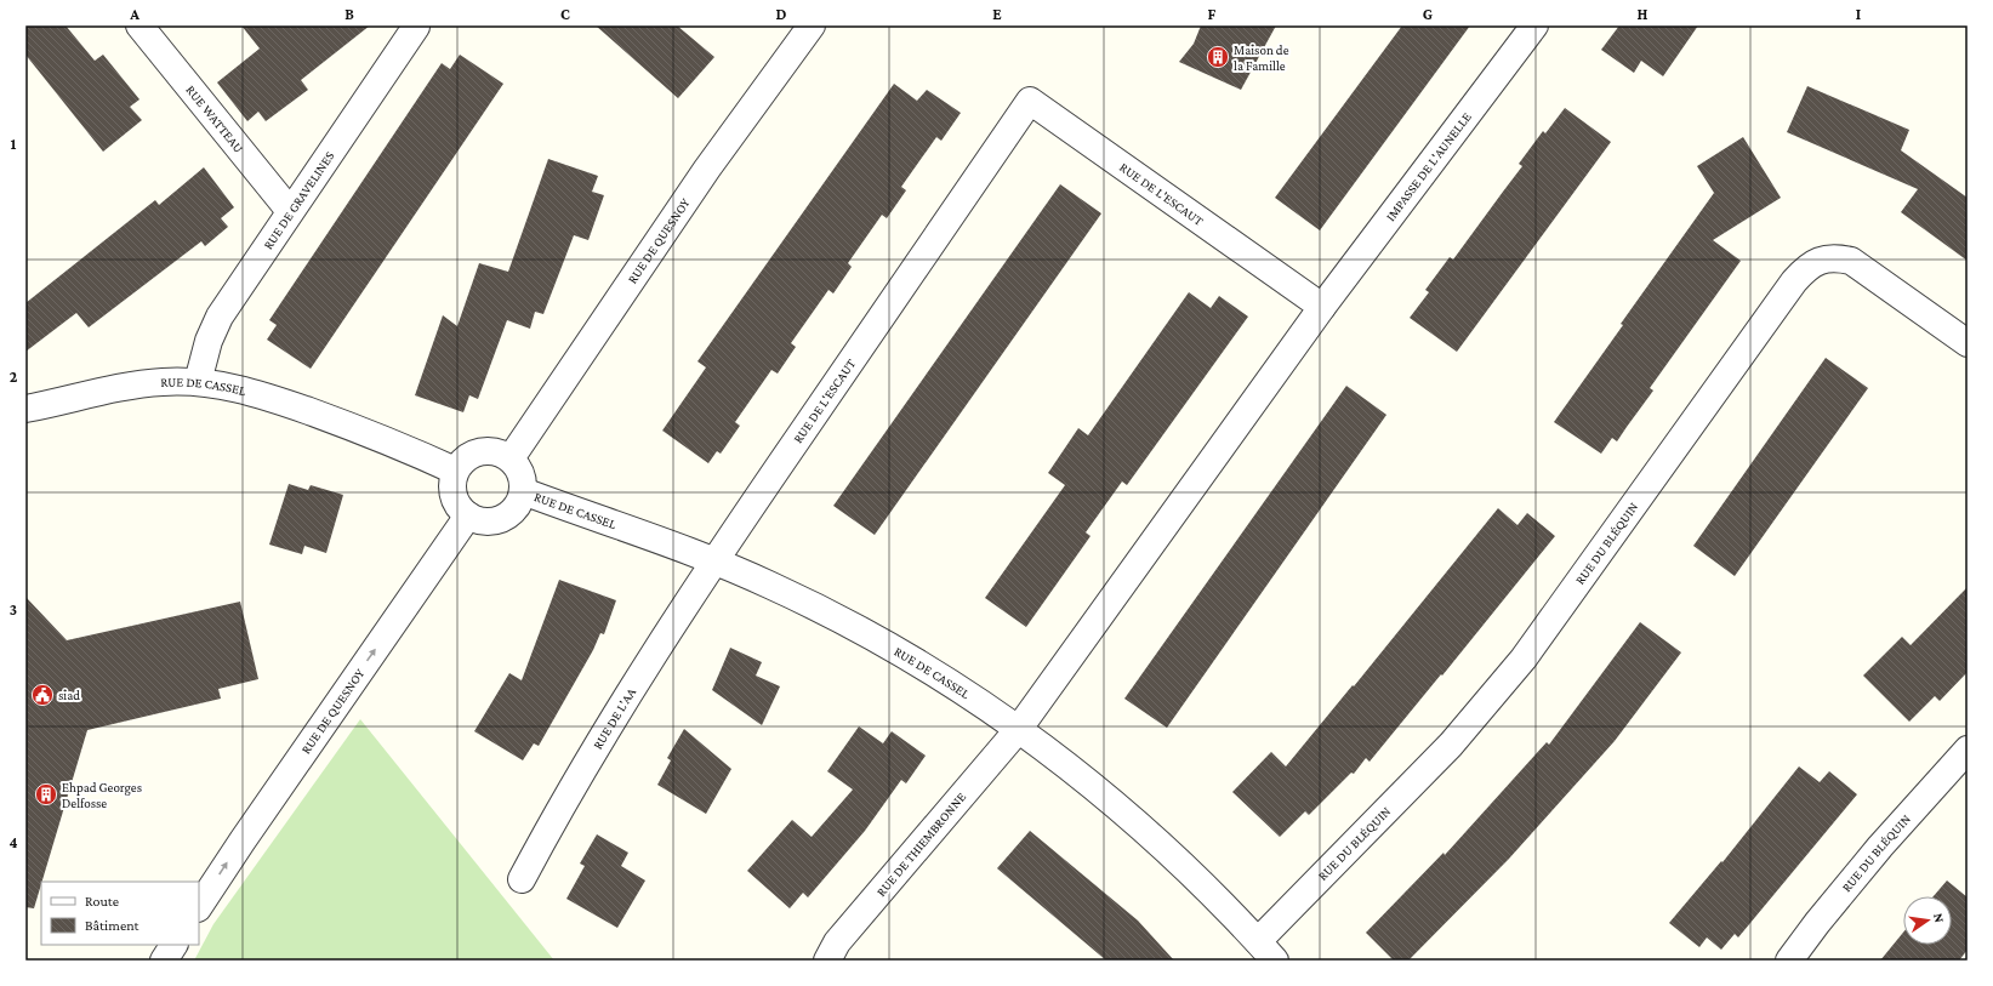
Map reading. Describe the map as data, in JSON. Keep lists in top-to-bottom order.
{
  "streets": {
    "street": [
      "RUE WATTEAU",
      "IMPASSE DE L'AUNELLE",
      "RUE DE L'ESCAUT",
      "RUE DE GRAVELINES",
      "RUE DE QUESNOY",
      "RUE DE CASSEL",
      "RUE DU BLÉQUIN",
      "RUE DE L'AA",
      "RUE DE THIEMBRONNE"
    ]
  },
  "crossings": [
    ["RUE WATTEAU", "RUE DE GRAVELINES"],
    ["IMPASSE DE L'AUNELLE", "RUE DE L'ESCAUT"],
    ["RUE DE L'ESCAUT", "RUE DE CASSEL"],
    ["RUE DE L'ESCAUT", "RUE DE L'AA"],
    ["RUE DE GRAVELINES", "RUE DE CASSEL"],
    ["RUE DE QUESNOY", "RUE DE CASSEL"],
    ["RUE DE CASSEL", "RUE DU BLÉQUIN"],
    ["RUE DE CASSEL", "RUE DE L'AA"],
    ["RUE DE CASSEL", "RUE DE THIEMBRONNE"]
  ],
  "one_way": ["RUE DE QUESNOY"],
  "places": {
    "building": ["Maison de la Famille", "Ehpad Georges Delfosse"],
    "public building": ["siad"]
  },
  "legend": ["Route", "Bâtiment"],
  "north": "right",
  "grid": {
    "columns": [
      "A",
      "B",
      "C",
      "D",
      "E",
      "F",
      "G",
      "H",
      "I"
    ],
    "rows": [
      "1",
      "2",
      "3",
      "4"
    ]
  }
}
